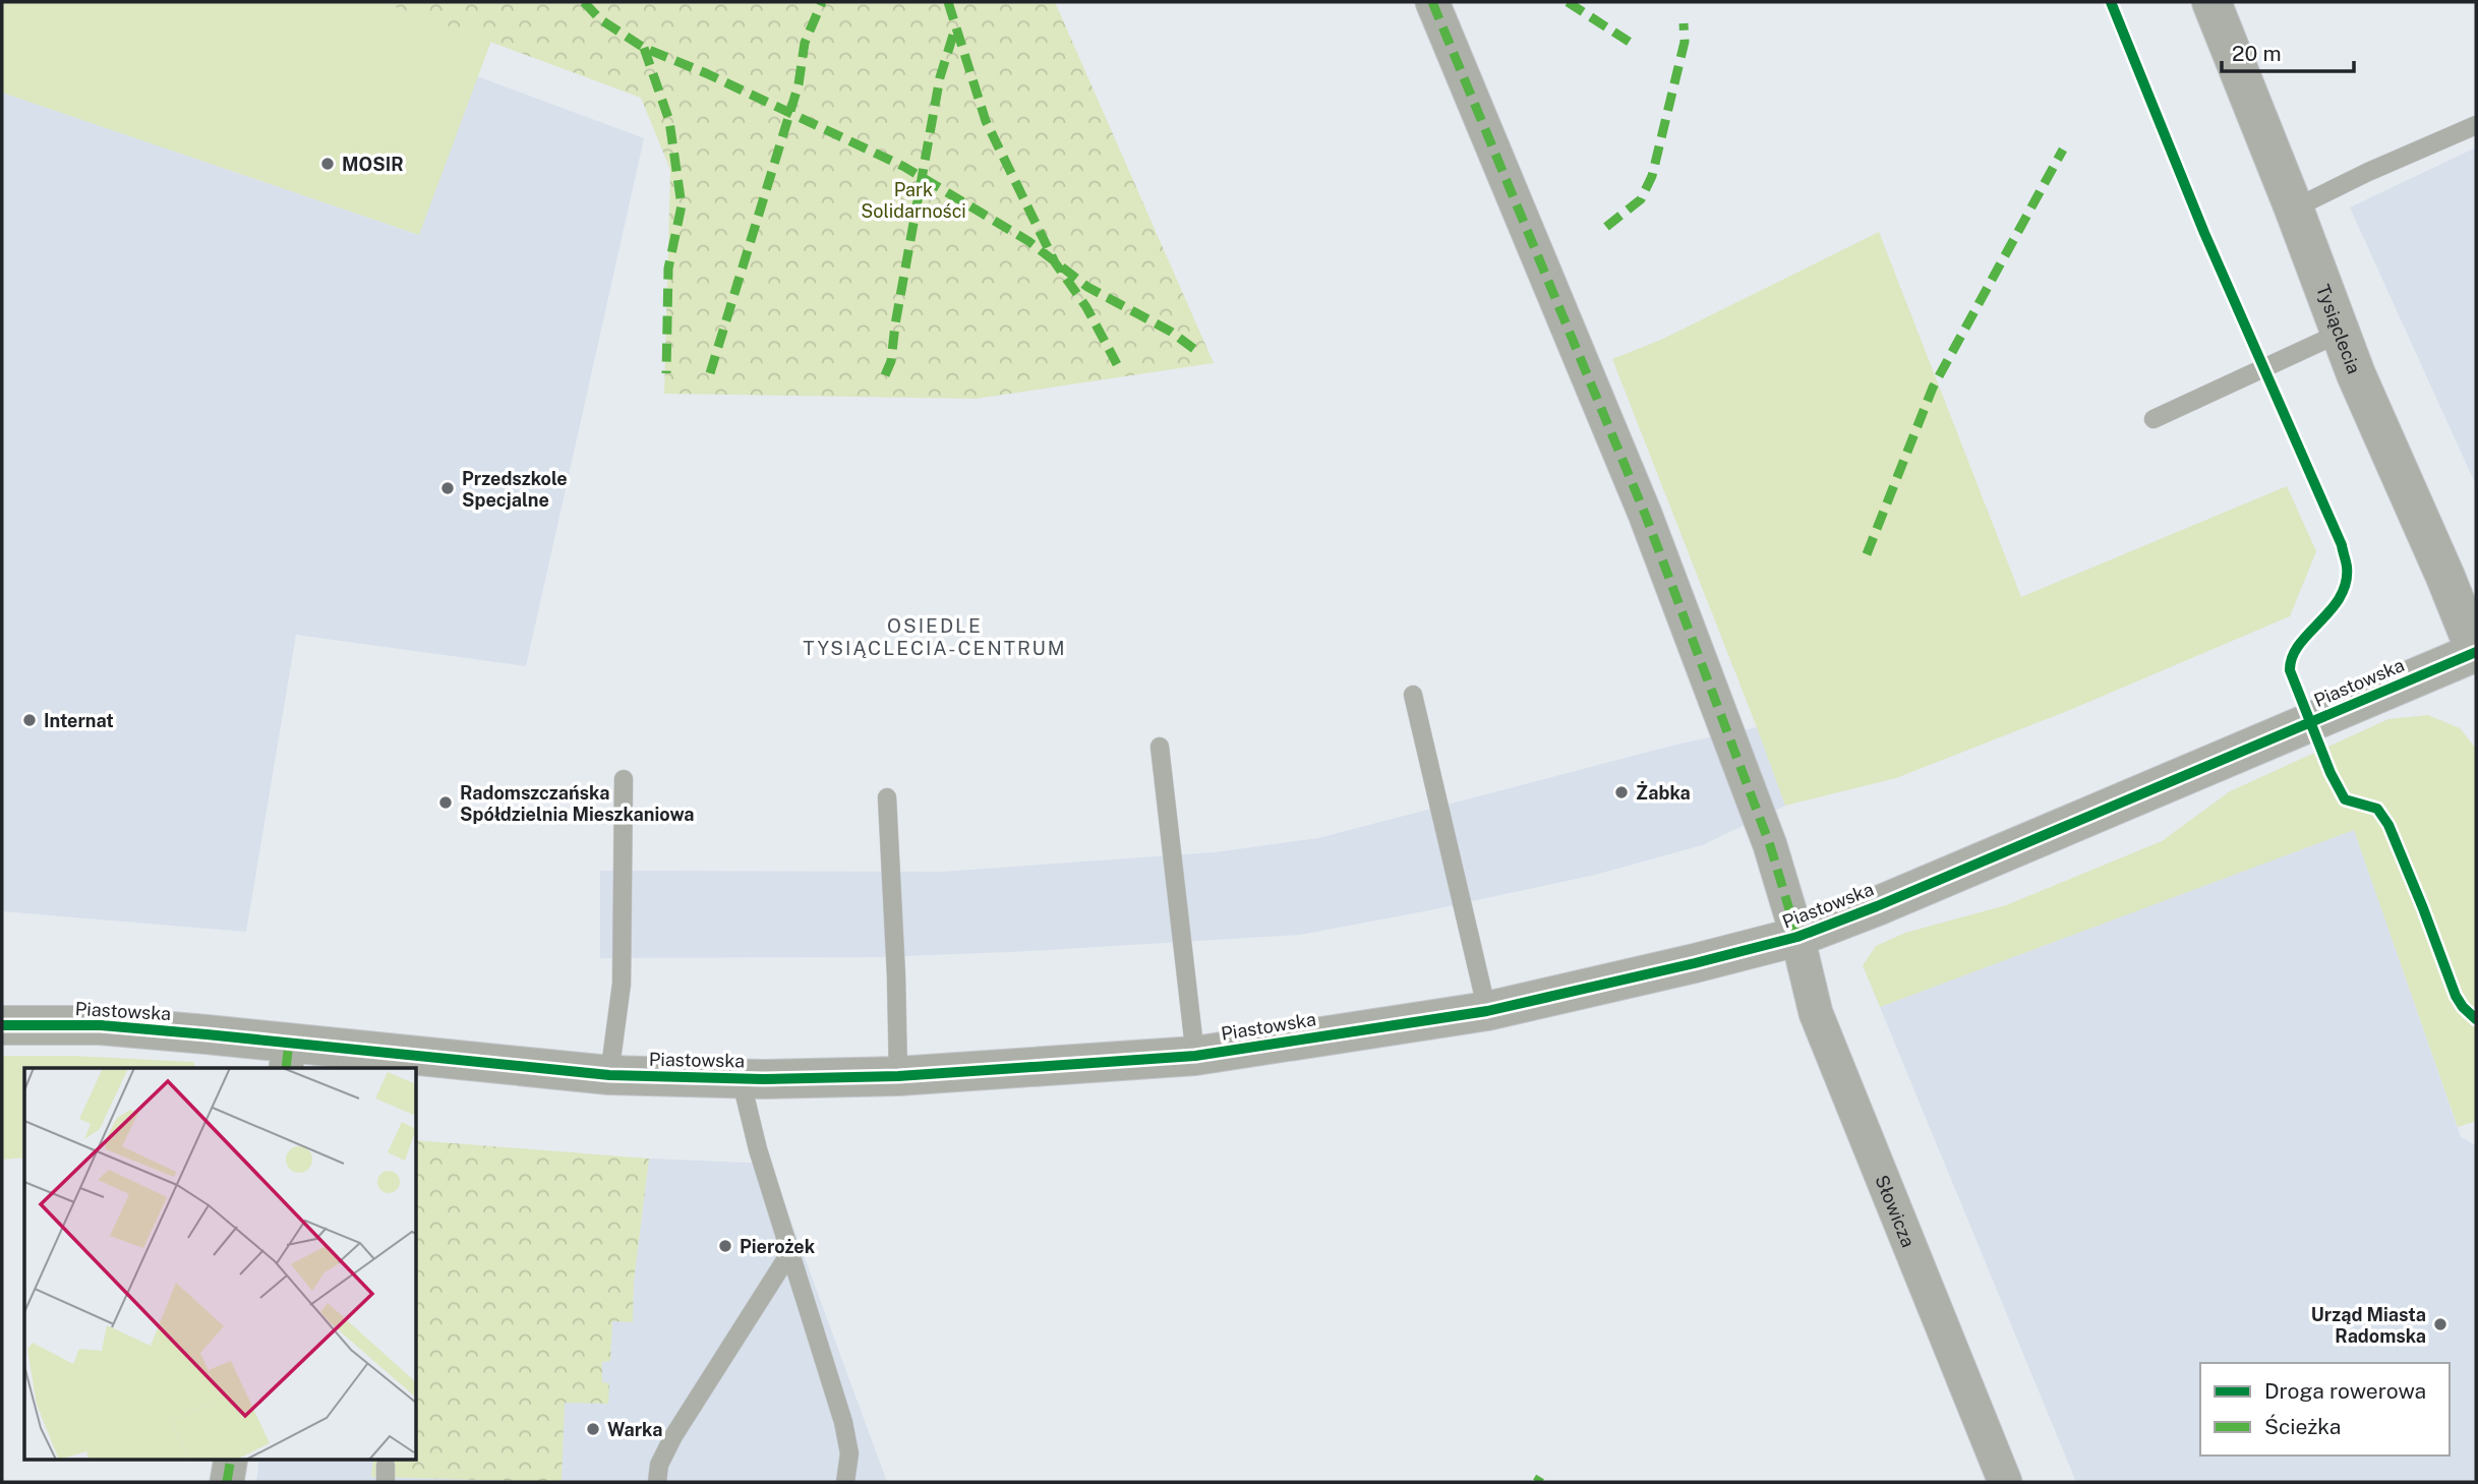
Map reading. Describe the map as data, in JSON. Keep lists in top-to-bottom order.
{
  "streets": {
    "street": ["Tysiąclecia", "Piastowska", "Słowicza"]
  },
  "crossings": [
    ["Tysiąclecia", "Piastowska"],
    ["Piastowska", "Słowicza"]
  ],
  "districts": ["OSIEDLE TYSIĄCLECIA-CENTRUM"],
  "parks": ["Park Solidarności"],
  "places": [
    "MOSIR",
    "Przedszkole Specjalne",
    "Internat",
    "Żabka",
    "Radomszczańska Spółdzielnia Mieszkaniowa",
    "Pierożek",
    "Urząd Miasta Radomska",
    "Warka"
  ],
  "legend": ["Droga rowerowa", "Ścieżka"],
  "scale_bar": "20 m"
}
